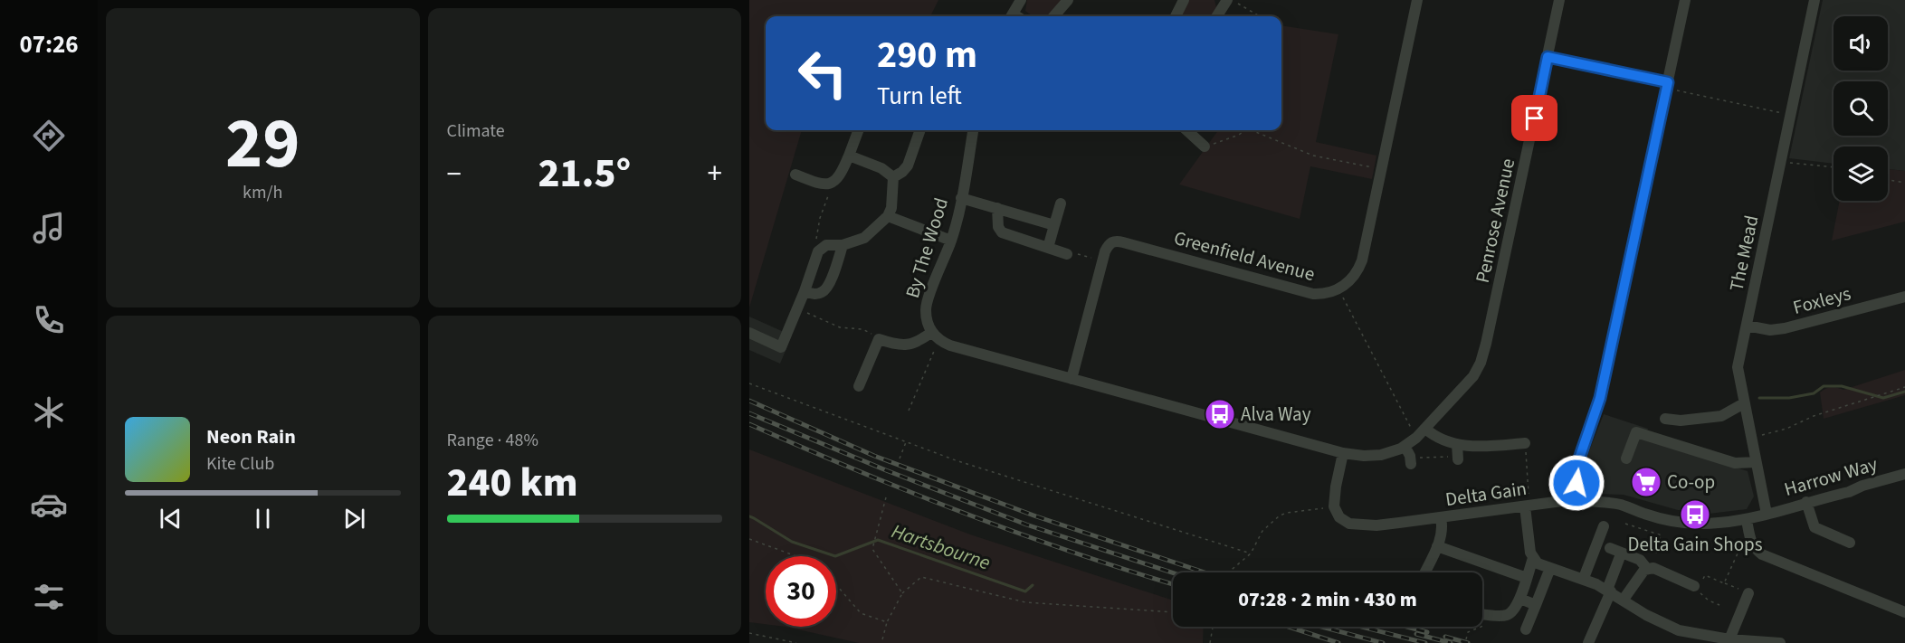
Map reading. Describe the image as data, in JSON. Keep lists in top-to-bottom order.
{
  "streets": {
    "street": [
      "Penrose Avenue",
      "By The Wood",
      "The Mead",
      "Greenfield Avenue",
      "Foxleys",
      "Harrow Way",
      "Delta Gain"
    ]
  },
  "crossings": [
    ["The Mead", "Foxleys"],
    ["The Mead", "Harrow Way"],
    ["The Mead", "Delta Gain"],
    ["Harrow Way", "Delta Gain"]
  ],
  "water": ["Hartsbourne"],
  "places": {
    "bus stop": ["Alva Way", "Delta Gain Shops"],
    "supermarket": ["Co-op"]
  },
  "page": {
    "tabs": "07:26",
    "tile": [
      ["29", "km/h"],
      "Climate",
      ["Range · 48%", "240 km"]
    ],
    "turn": ["290 m", "Turn left"],
    "heat": ["−", "21.5°", "+"],
    "song": ["Neon Rain", "Kite Club"],
    "limit": "30",
    "trip": "07:28 · 2 min · 430 m"
  }
}
